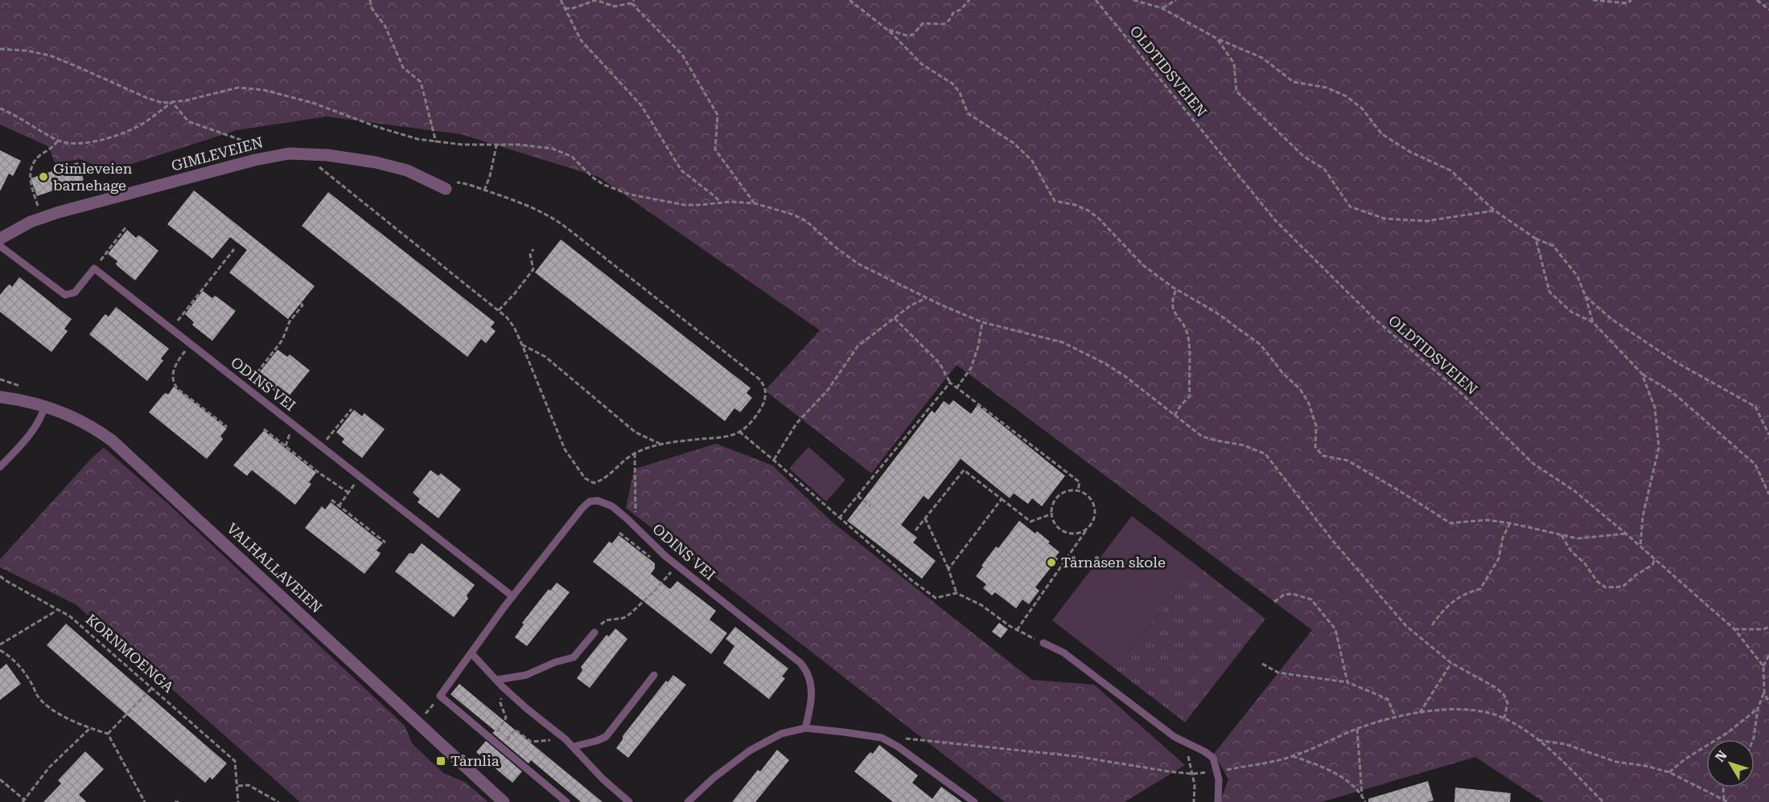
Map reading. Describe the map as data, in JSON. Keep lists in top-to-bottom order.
{
  "streets": {
    "street": ["GIMLEVEIEN", "VALHALLAVEIEN"],
    "lane": ["ODINS VEI"],
    "path": ["OLDTIDSVEIEN", "KORNMOENGA"]
  },
  "places": {
    "other": ["Gimleveien barnehage", "Tårnåsen skole"],
    "transit": ["Tårnlia"]
  },
  "north": "top left"
}
